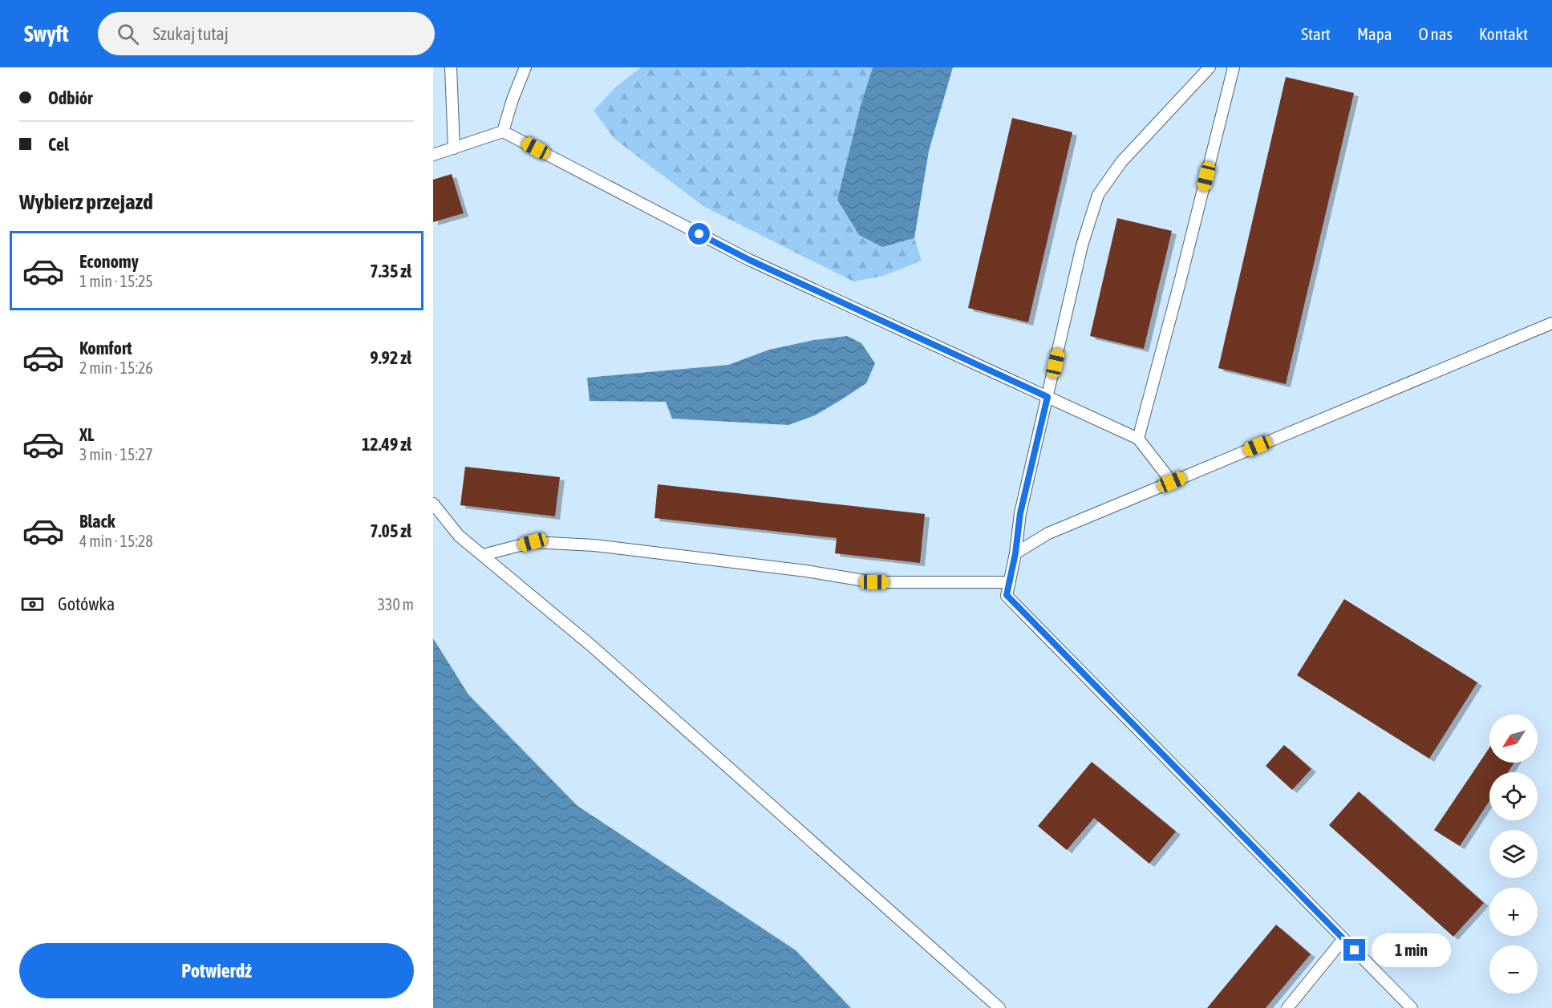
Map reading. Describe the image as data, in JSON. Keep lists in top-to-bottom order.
{
  "north": "bottom left",
  "page": {
    "header": "Swyft",
    "search": "Szukaj tutaj",
    "nav": [
      "Start",
      "Mapa",
      "O nas",
      "Kontakt"
    ],
    "banner": ["Odbiór", "Cel"],
    "heading": "Wybierz przejazd",
    "list": [
      {
        "name": "Economy",
        "note": "1 min · 15:25",
        "value": "7.35 zł"
      },
      {
        "name": "Komfort",
        "note": "2 min · 15:26",
        "value": "9.92 zł"
      },
      {
        "name": "XL",
        "note": "3 min · 15:27",
        "value": "12.49 zł"
      },
      {
        "name": "Black",
        "note": "4 min · 15:28",
        "value": "7.05 zł"
      }
    ],
    "pay": ["Gotówka", "330 m"],
    "map_buttons": ["+", "−"],
    "buttons": "Potwierdź",
    "bubble": "1 min"
  }
}
